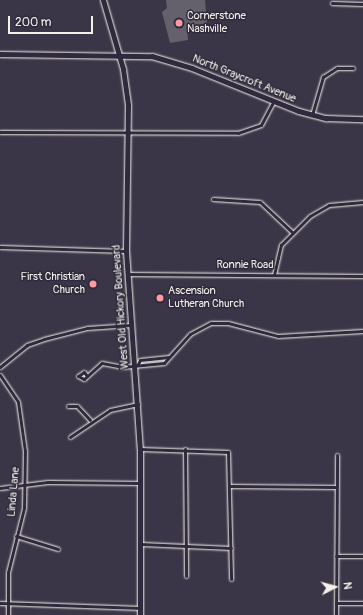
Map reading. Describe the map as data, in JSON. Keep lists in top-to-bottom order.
{
  "streets": {
    "main road": ["West Old Hickory Boulevard"],
    "street": ["North Graycroft Avenue", "Ronnie Road", "Linda Lane"]
  },
  "crossings": [
    ["North Graycroft Avenue", "West Old Hickory Boulevard"],
    ["Ronnie Road", "West Old Hickory Boulevard"]
  ],
  "places": ["Cornerstone Nashville", "First Christian Church", "Ascension Lutheran Church"],
  "scale_bar": "200 m",
  "north": "right"
}
